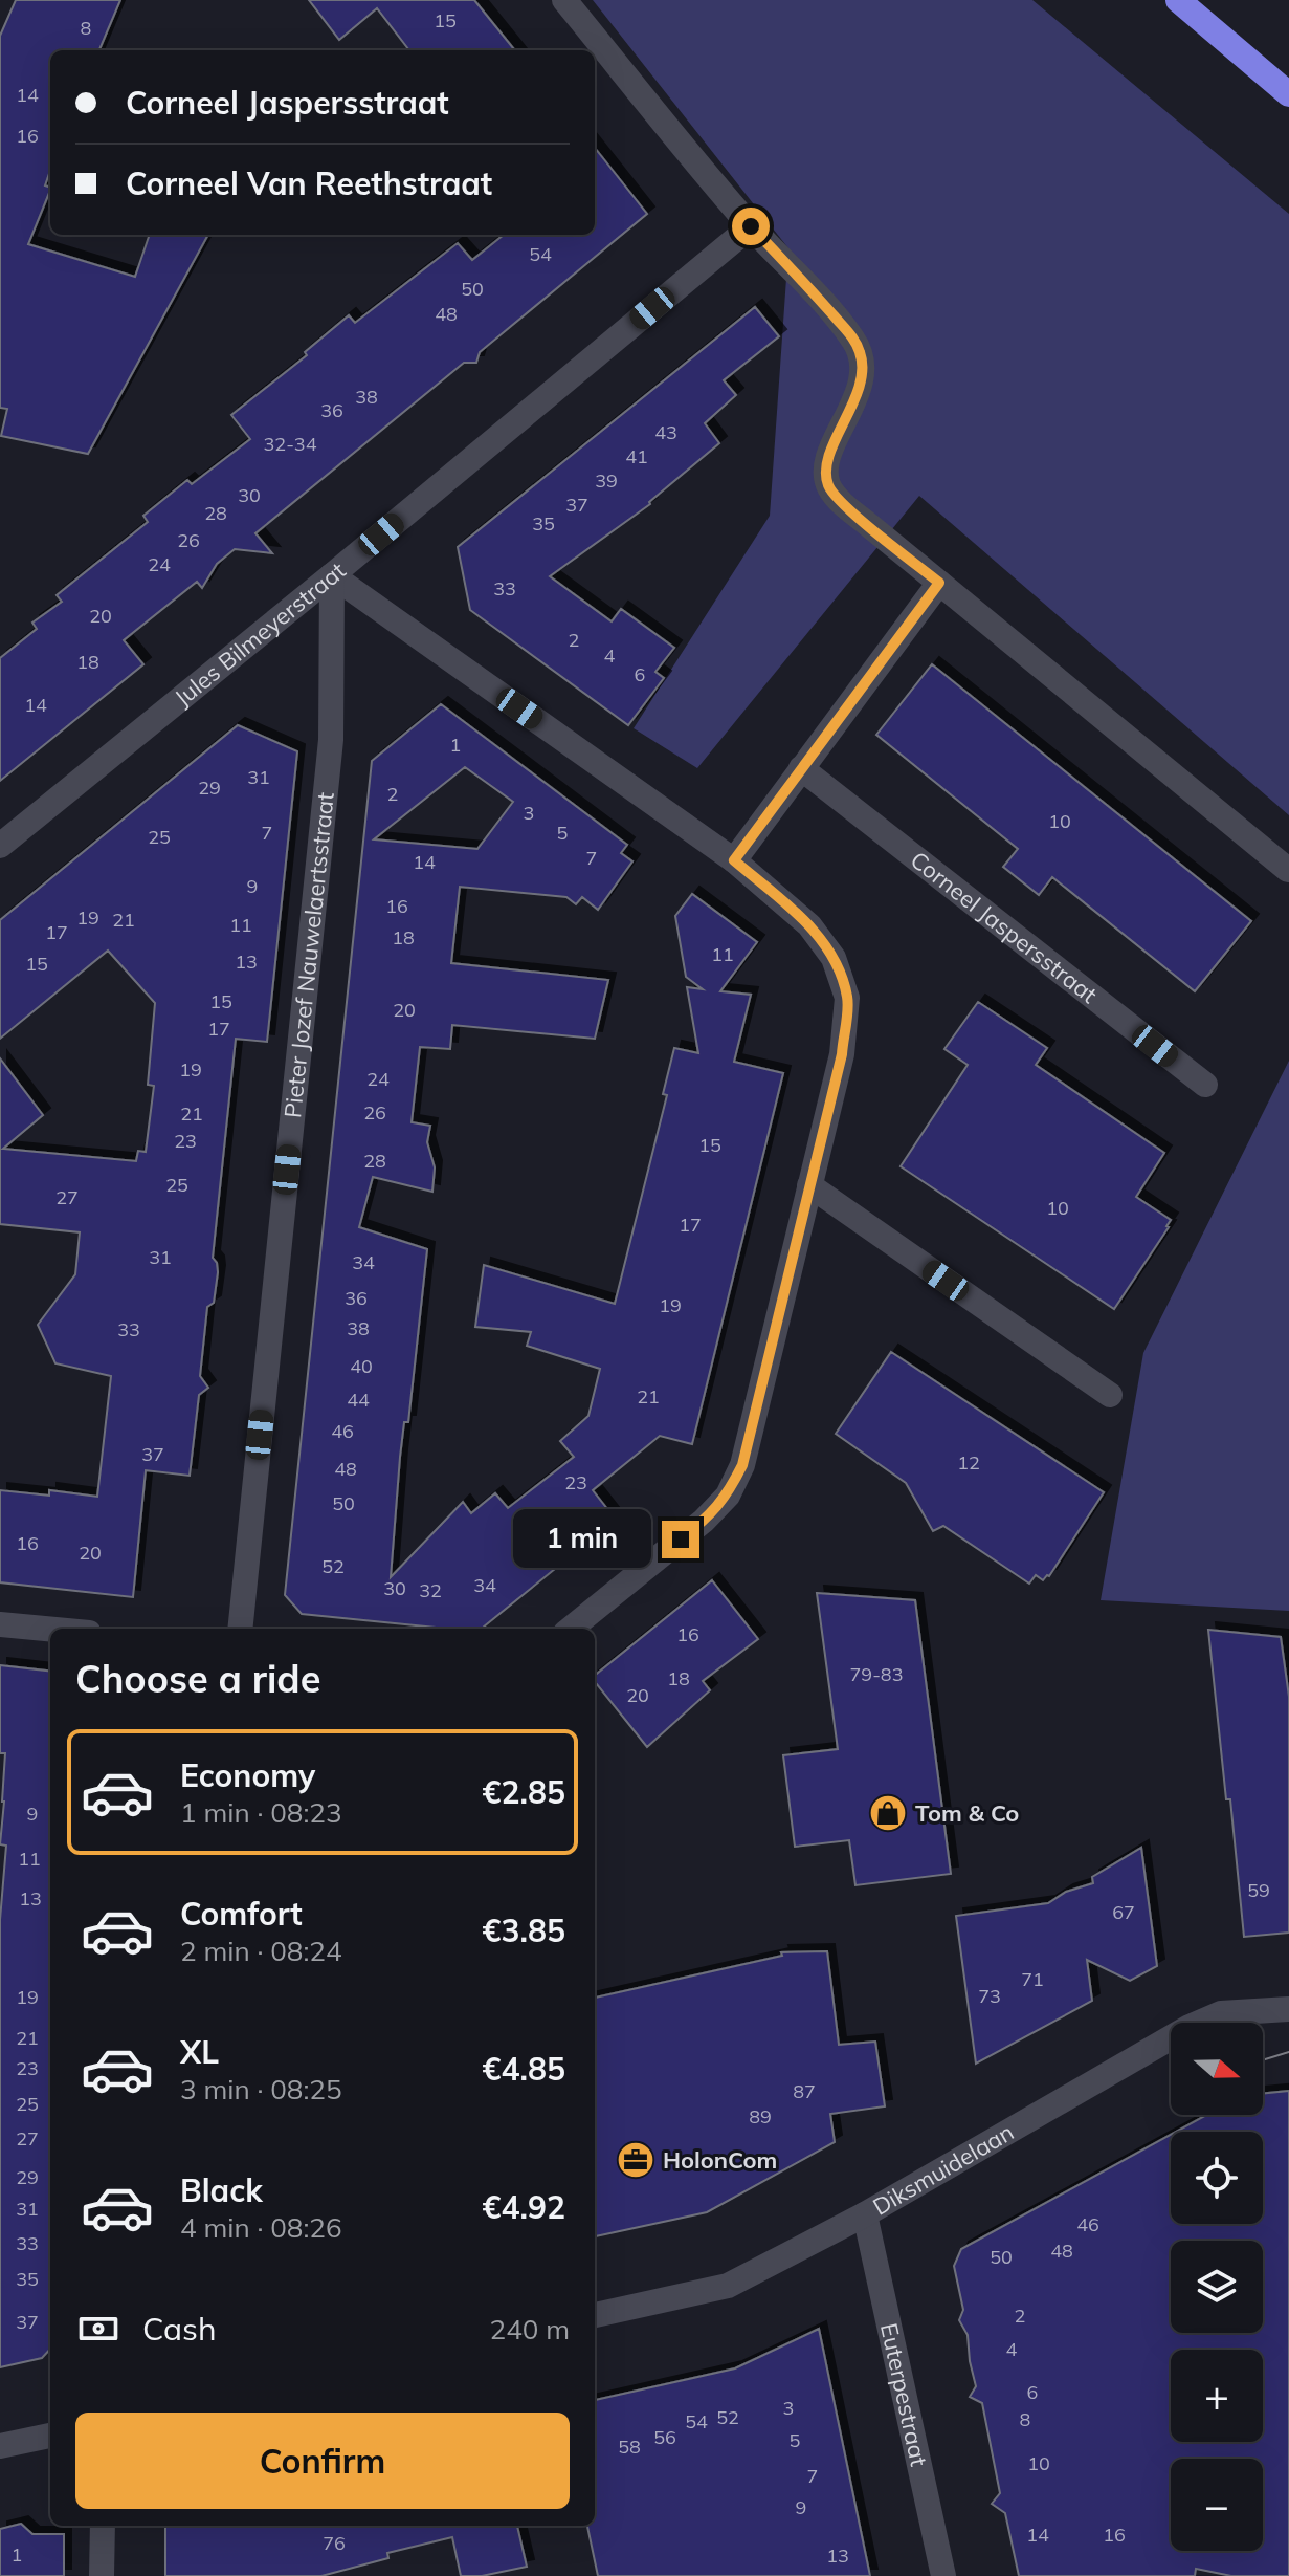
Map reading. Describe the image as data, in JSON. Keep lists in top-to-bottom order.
{
  "streets": {
    "street": [
      "Jules Bilmeyerstraat",
      "Corneel Jaspersstraat",
      "Pieter Jozef Nauwelaertsstraat",
      "Diksmuidelaan",
      "Euterpestraat"
    ]
  },
  "crossings": [
    ["Jules Bilmeyerstraat", "Pieter Jozef Nauwelaertsstraat"],
    ["Diksmuidelaan", "Euterpestraat"]
  ],
  "places": {
    "shop": ["Tom & Co"],
    "office": ["HolonCom"]
  },
  "house_numbers": [
    "15",
    "8",
    "14",
    "16",
    "54",
    "50",
    "48",
    "38",
    "36",
    "43",
    "32-34",
    "41",
    "39",
    "30",
    "37",
    "28",
    "35",
    "26",
    "24",
    "33",
    "20",
    "2",
    "4",
    "18",
    "6",
    "14",
    "1",
    "31",
    "29",
    "2",
    "3",
    "10",
    "7",
    "5",
    "25",
    "7",
    "14",
    "9",
    "16",
    "19",
    "21",
    "11",
    "17",
    "18",
    "11",
    "13",
    "15",
    "15",
    "20",
    "17",
    "19",
    "24",
    "26",
    "21",
    "23",
    "15",
    "28",
    "25",
    "27",
    "10",
    "17",
    "31",
    "34",
    "36",
    "19",
    "38",
    "33",
    "40",
    "21",
    "44",
    "46",
    "37",
    "12",
    "48",
    "23",
    "50",
    "16",
    "20",
    "52",
    "34",
    "30",
    "32",
    "16",
    "79-83",
    "18",
    "20",
    "9",
    "11",
    "59",
    "13",
    "67",
    "71",
    "73",
    "19",
    "21",
    "23",
    "87",
    "25",
    "89",
    "27",
    "29",
    "31",
    "46",
    "33",
    "48",
    "50",
    "35",
    "2",
    "37",
    "4",
    "6",
    "3",
    "52",
    "8",
    "54",
    "56",
    "5",
    "58",
    "10",
    "7",
    "9",
    "14",
    "16",
    "76",
    "1",
    "13"
  ],
  "north": "right",
  "page": {
    "banner": ["Corneel Jaspersstraat", "Corneel Van Reethstraat"],
    "bubble": "1 min",
    "heading": "Choose a ride",
    "list": [
      {
        "name": "Economy",
        "note": "1 min · 08:23",
        "value": "€2.85"
      },
      {
        "name": "Comfort",
        "note": "2 min · 08:24",
        "value": "€3.85"
      },
      {
        "name": "XL",
        "note": "3 min · 08:25",
        "value": "€4.85"
      },
      {
        "name": "Black",
        "note": "4 min · 08:26",
        "value": "€4.92"
      }
    ],
    "map_buttons": ["+", "−"],
    "pay": ["Cash", "240 m"],
    "buttons": "Confirm"
  }
}
